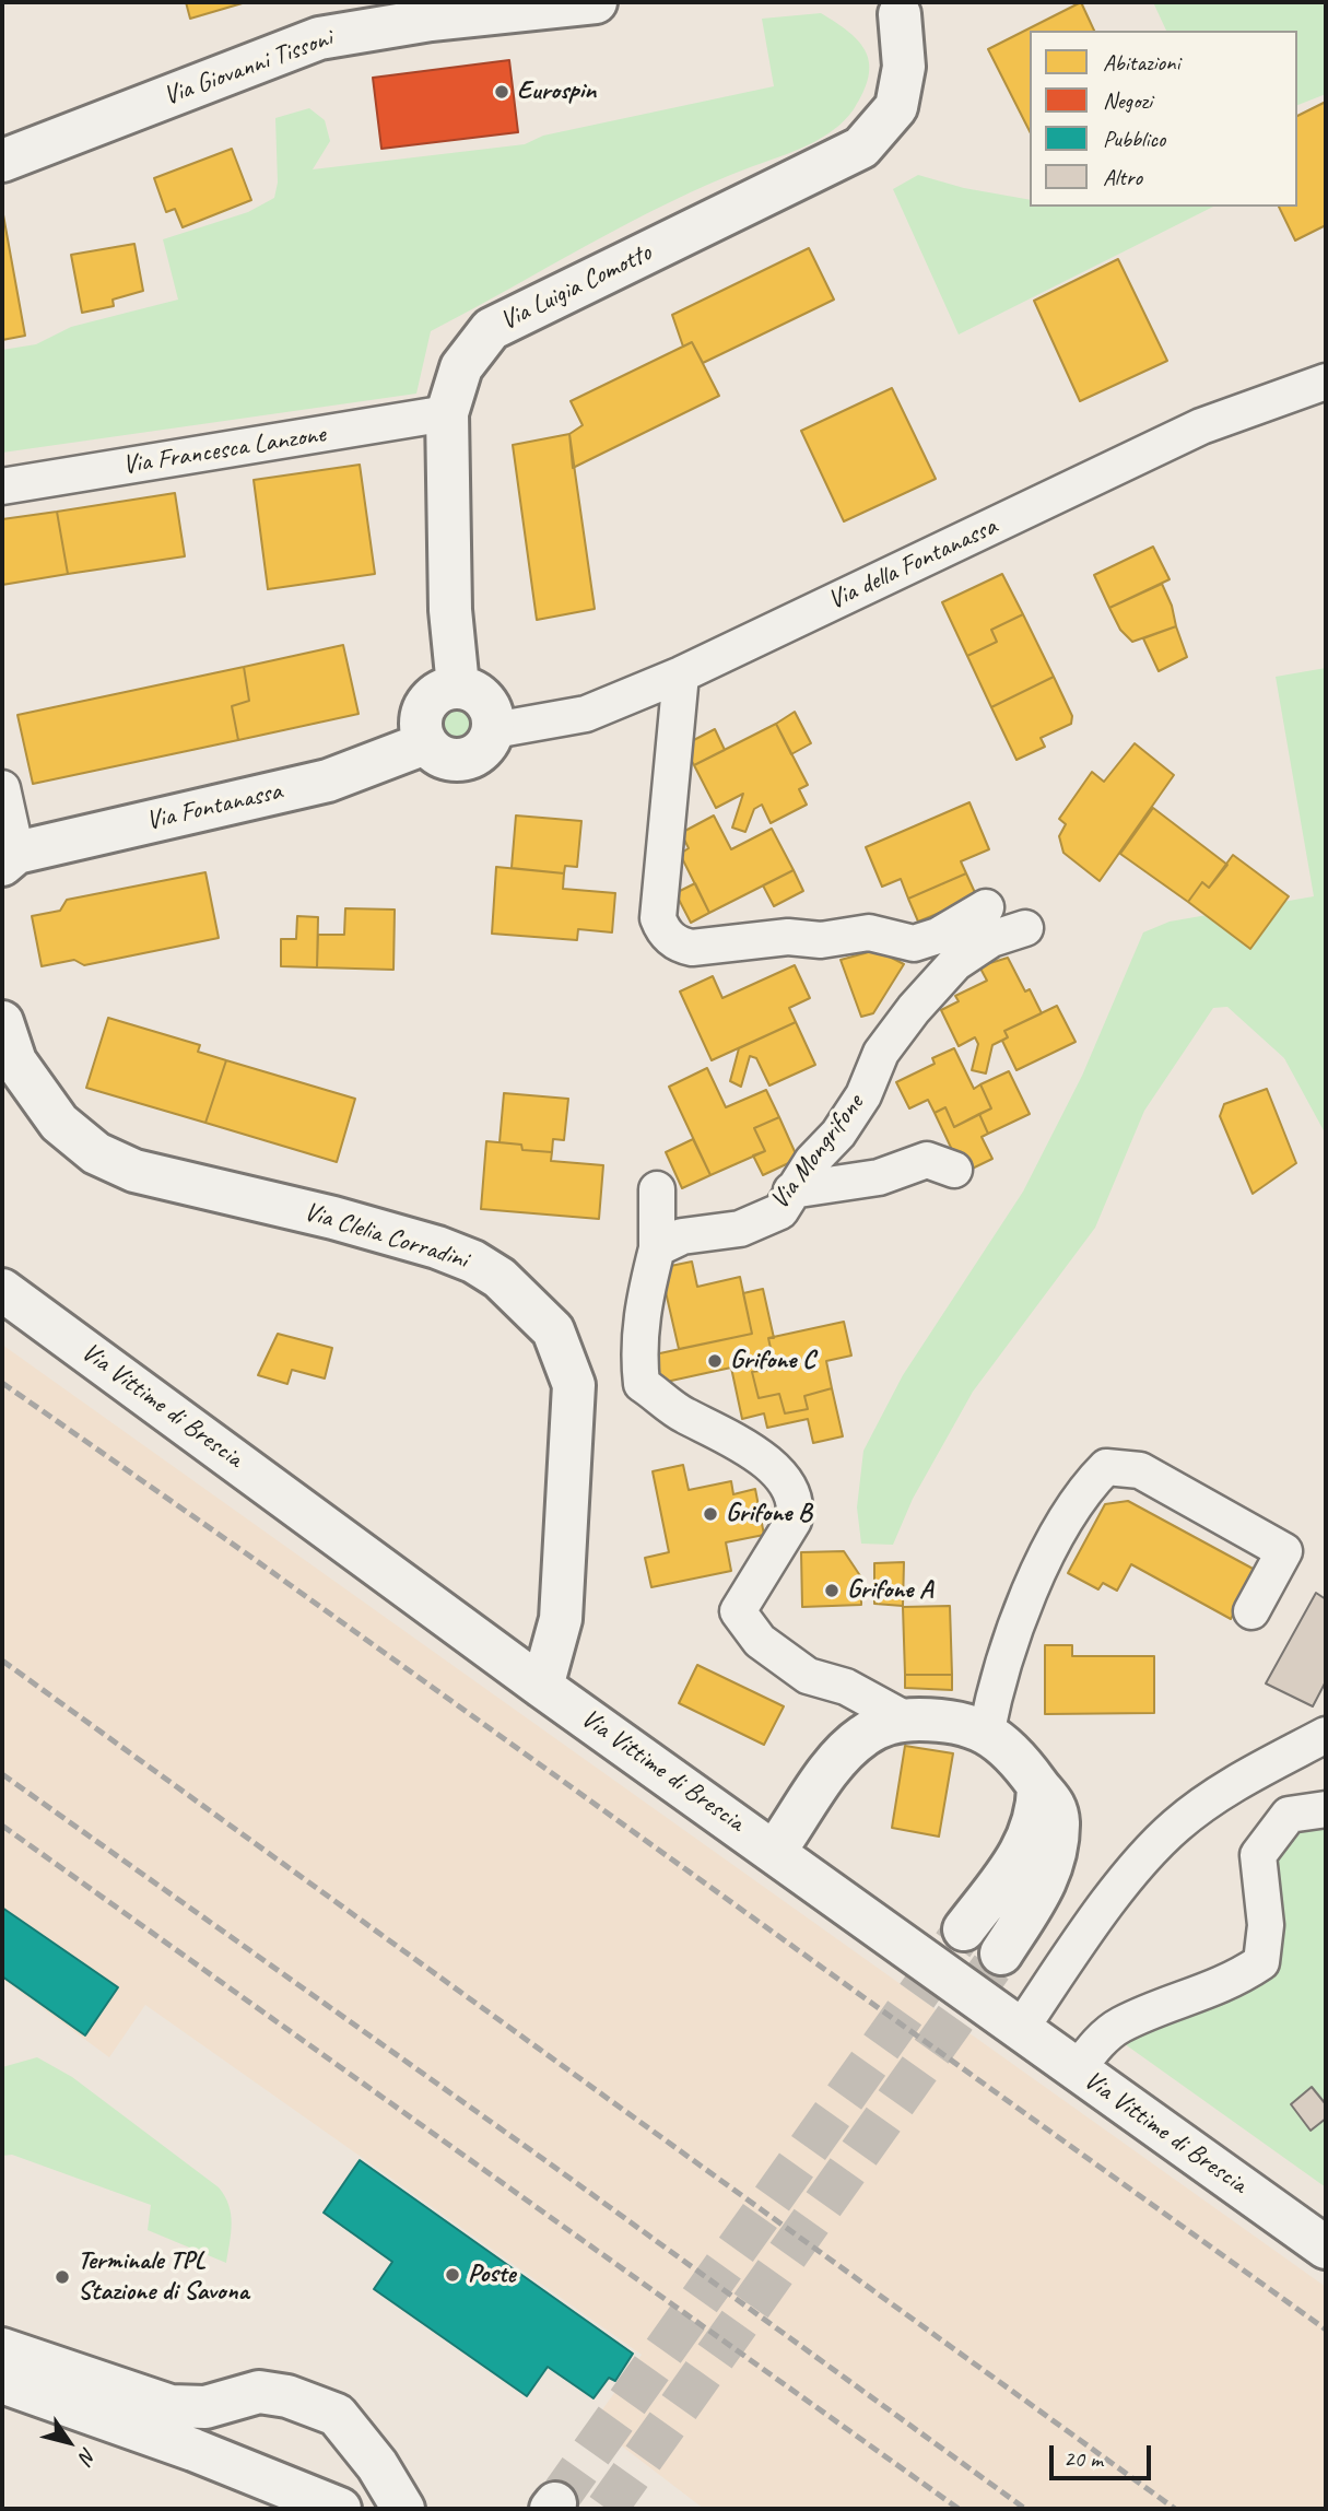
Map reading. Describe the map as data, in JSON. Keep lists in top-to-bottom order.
{
  "streets": {
    "street": [
      "Via Giovanni Tissoni",
      "Via Luigia Comotto",
      "Via Francesca Lanzone",
      "Via della Fontanassa",
      "Via Fontanassa",
      "Via Mongrifone",
      "Via Clelia Corradini",
      "Via Vittime di Brescia"
    ]
  },
  "crossings": [
    ["Via Luigia Comotto", "Via Francesca Lanzone"],
    ["Via Luigia Comotto", "Via della Fontanassa"],
    ["Via Luigia Comotto", "Via Fontanassa"],
    ["Via della Fontanassa", "Via Fontanassa"],
    ["Via Clelia Corradini", "Via Vittime di Brescia"]
  ],
  "places": [
    "Eurospin",
    "Grifone C",
    "Grifone B",
    "Grifone A",
    "Poste",
    "Terminale TPL Stazione di Savona"
  ],
  "legend": [
    "Abitazioni",
    "Negozi",
    "Pubblico",
    "Altro"
  ],
  "scale_bar": "20 m",
  "north": "bottom right"
}
